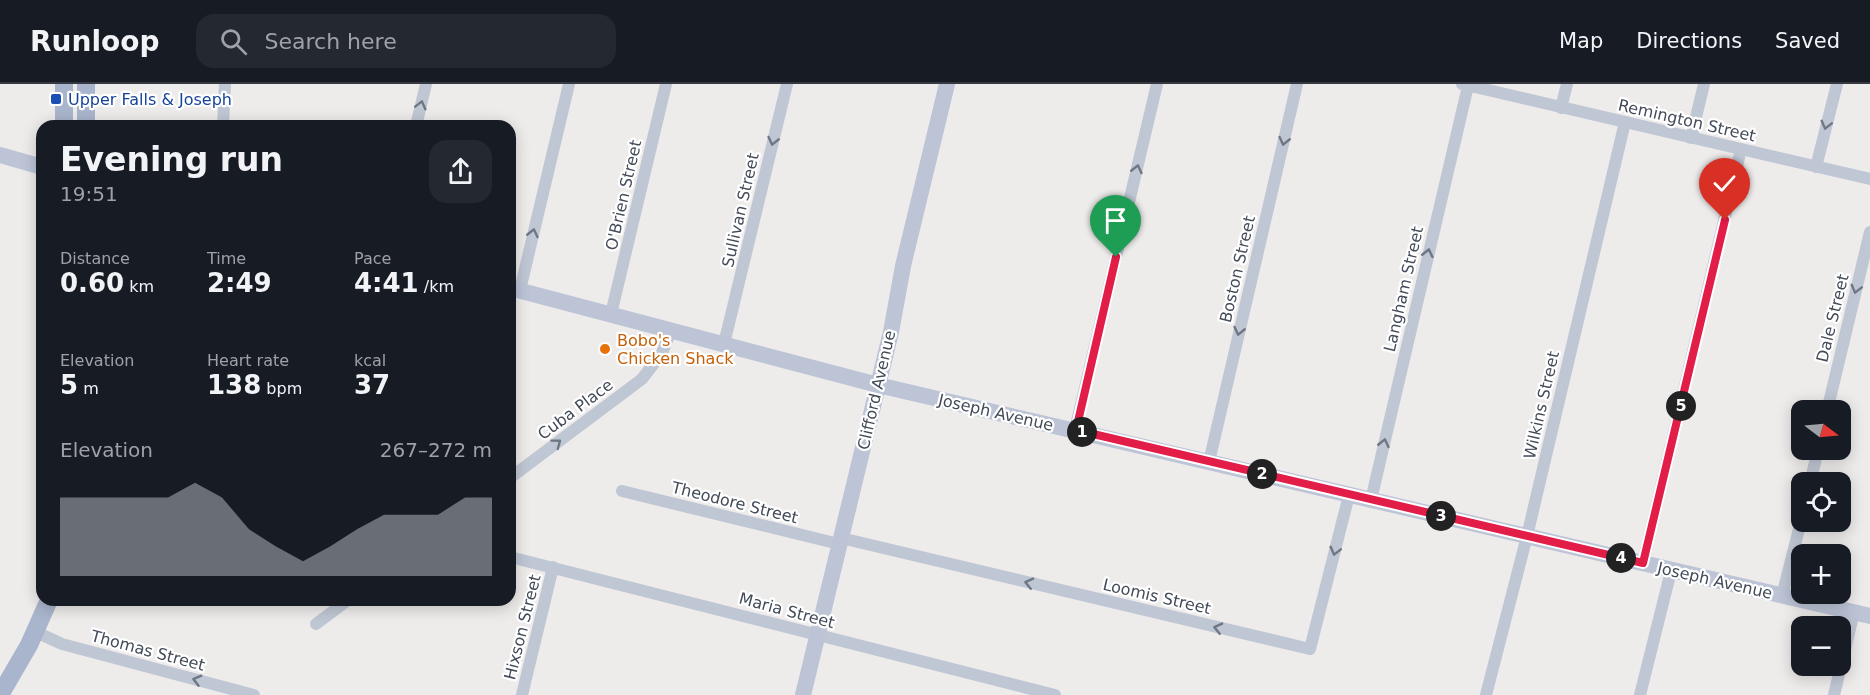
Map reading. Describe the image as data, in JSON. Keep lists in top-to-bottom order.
{
  "streets": {
    "main road": ["Clifford Avenue", "Joseph Avenue"],
    "street": [
      "Remington Street",
      "O'Brien Street",
      "Sullivan Street",
      "Boston Street",
      "Langham Street",
      "Dale Street",
      "Wilkins Street",
      "Cuba Place",
      "Theodore Street",
      "Loomis Street",
      "Maria Street",
      "Hixson Street",
      "Thomas Street"
    ]
  },
  "crossings": [
    ["Remington Street", "Langham Street"],
    ["Remington Street", "Wilkins Street"],
    ["O'Brien Street", "Joseph Avenue"],
    ["Sullivan Street", "Joseph Avenue"],
    ["Boston Street", "Joseph Avenue"],
    ["Langham Street", "Joseph Avenue"],
    ["Clifford Avenue", "Joseph Avenue"],
    ["Clifford Avenue", "Theodore Street"],
    ["Clifford Avenue", "Loomis Street"],
    ["Clifford Avenue", "Maria Street"],
    ["Wilkins Street", "Joseph Avenue"],
    ["Cuba Place", "Joseph Avenue"],
    ["Joseph Avenue", "Loomis Street"],
    ["Theodore Street", "Loomis Street"],
    ["Maria Street", "Hixson Street"]
  ],
  "one_way": [
    "Sullivan Street",
    "Boston Street",
    "Langham Street",
    "Dale Street",
    "Cuba Place",
    "Thomas Street"
  ],
  "places": {
    "transit": ["Upper Falls & Joseph"],
    "other": ["Bobo's Chicken Shack"]
  },
  "north": "right",
  "page": {
    "header": "Runloop",
    "search": "Search here",
    "nav": ["Map", "Directions", "Saved"],
    "heading": ["Evening run", "19:51"],
    "stats": [
      ["Distance", "0.60 km"],
      ["Time", "2:49"],
      ["Pace", "4:41 /km"],
      ["Elevation", "5 m"],
      ["Heart rate", "138 bpm"],
      ["kcal", "37"]
    ],
    "pins": [
      "5",
      "1",
      "2",
      "3",
      "4"
    ],
    "map_buttons": ["+", "−"],
    "chart": ["Elevation", "267–272 m"]
  }
}
